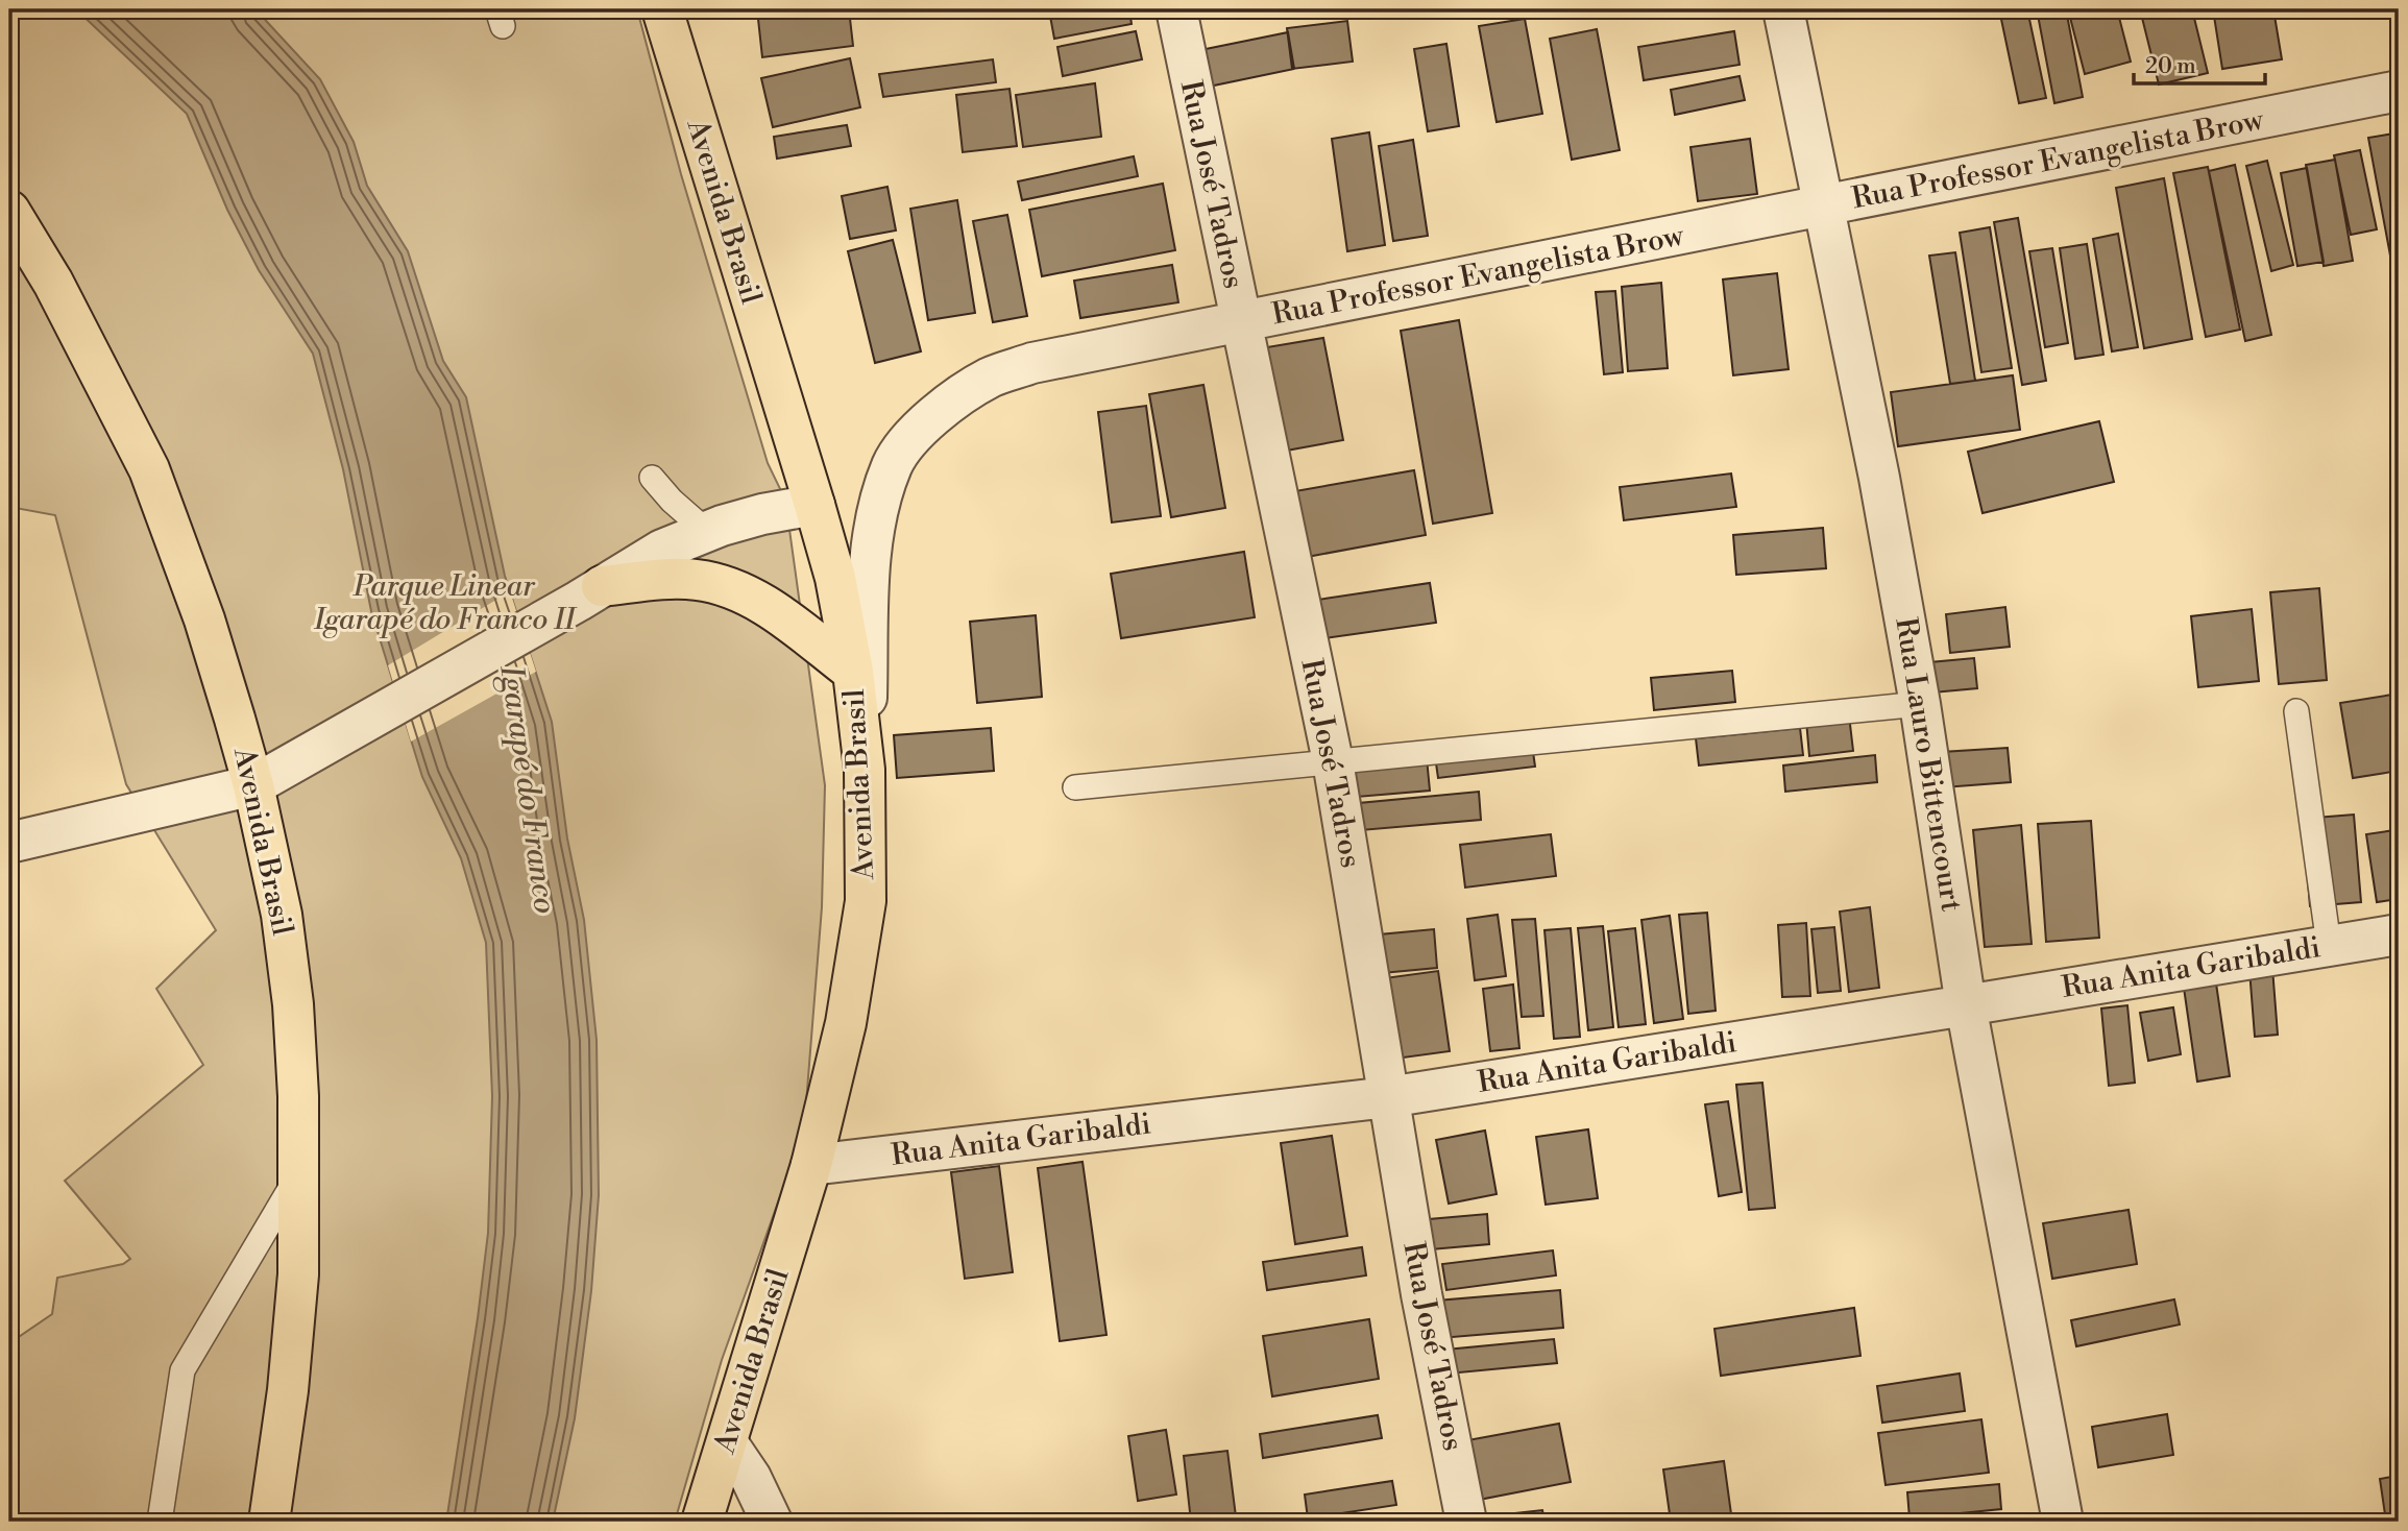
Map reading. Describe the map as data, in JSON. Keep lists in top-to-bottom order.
{
  "streets": {
    "highway": ["Avenida Brasil"],
    "street": [
      "Rua Professor Evangelista Brow",
      "Rua José Tadros",
      "Rua Lauro Bittencourt",
      "Rua Anita Garibaldi"
    ]
  },
  "crossings": [
    ["Rua Professor Evangelista Brow", "Rua José Tadros"],
    ["Rua Professor Evangelista Brow", "Avenida Brasil"],
    ["Rua Professor Evangelista Brow", "Rua Lauro Bittencourt"],
    ["Rua José Tadros", "Rua Anita Garibaldi"],
    ["Avenida Brasil", "Rua Anita Garibaldi"],
    ["Rua Lauro Bittencourt", "Rua Anita Garibaldi"]
  ],
  "water": ["Igarapé do Franco"],
  "parks": ["Parque Linear Igarapé do Franco II"],
  "scale_bar": "20 m"
}
